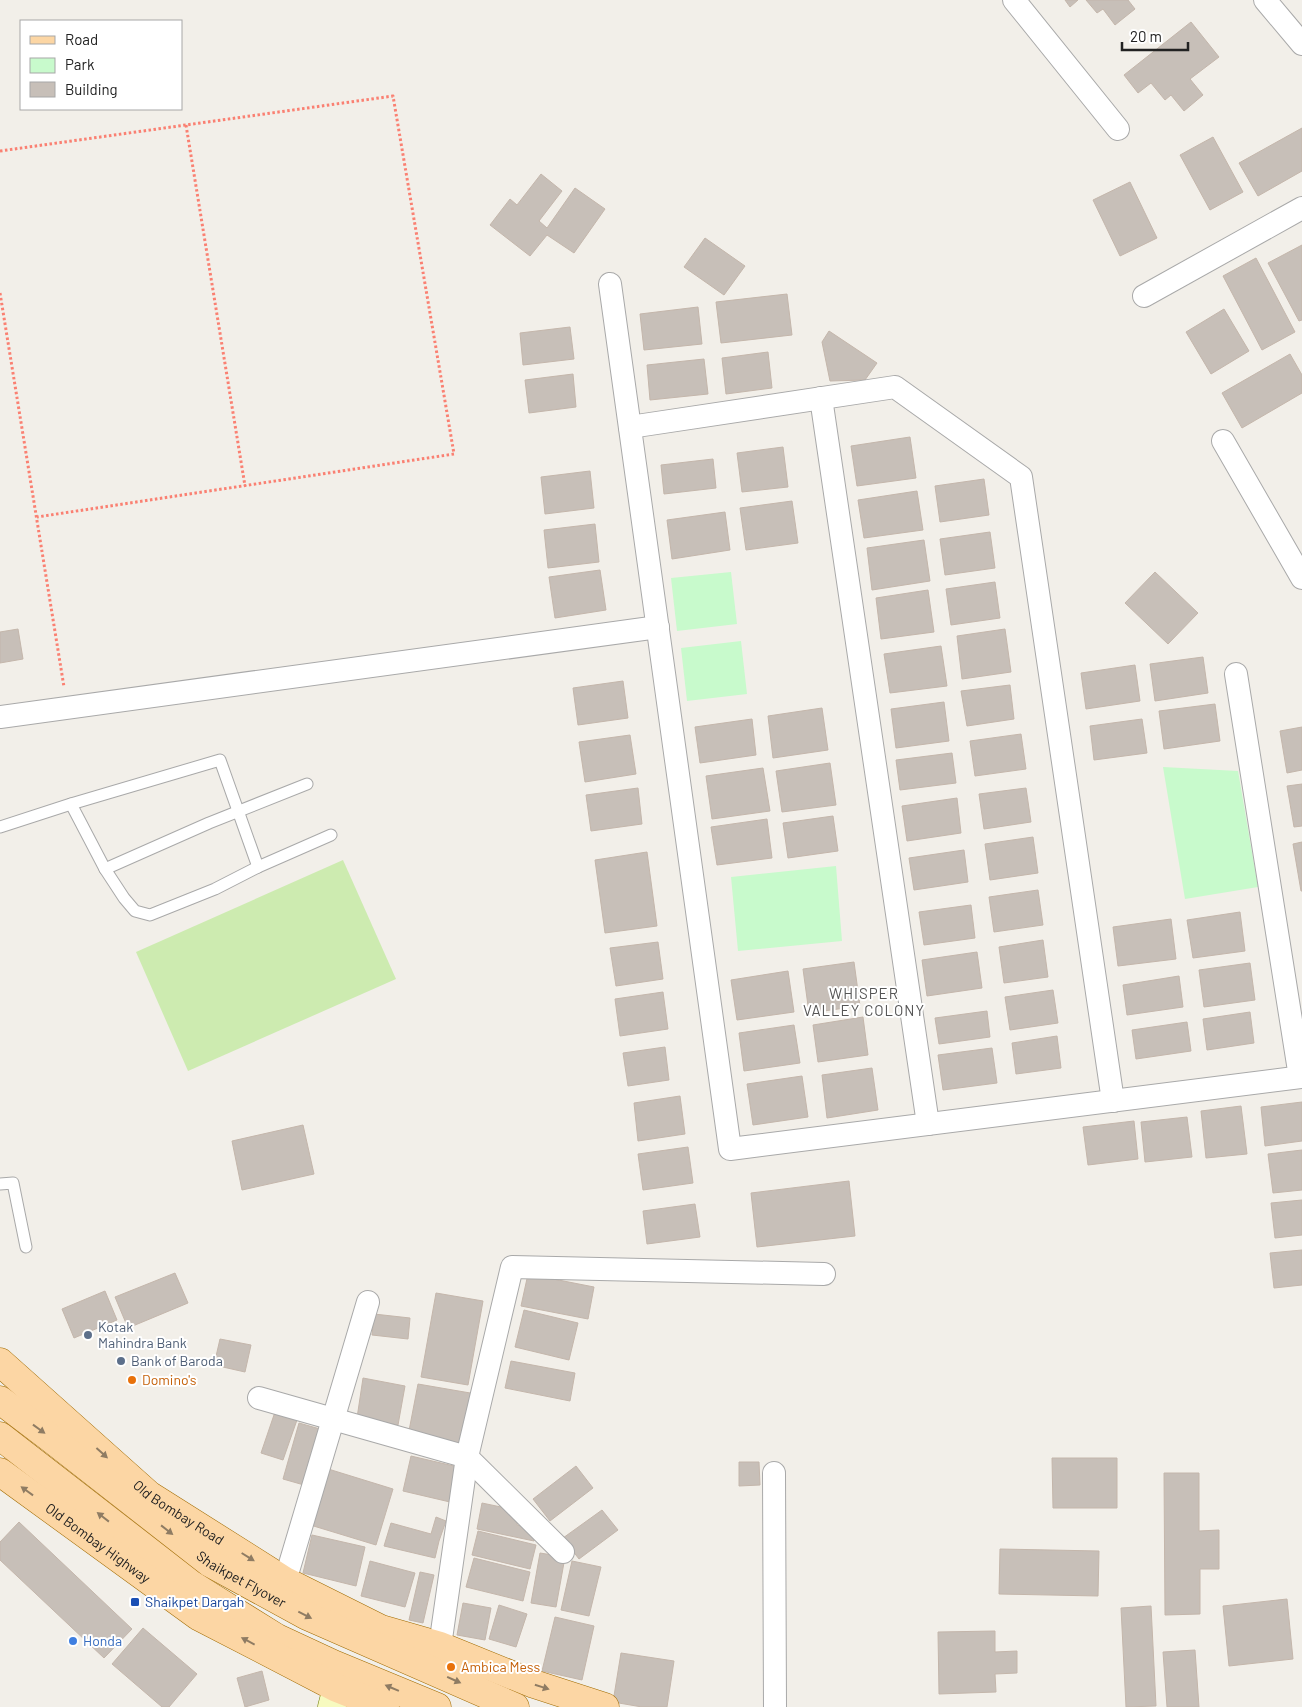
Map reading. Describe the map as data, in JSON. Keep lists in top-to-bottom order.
{
  "streets": {
    "main road": ["Old Bombay Road", "Old Bombay Highway", "Shaikpet Flyover"]
  },
  "one_way": ["Old Bombay Road", "Old Bombay Highway"],
  "districts": ["WHISPER VALLEY COLONY"],
  "places": {
    "other": [
      "Kotak Mahindra Bank",
      "Bank of Baroda",
      "Domino's",
      "Honda",
      "Ambica Mess"
    ],
    "transit": ["Shaikpet Dargah"]
  },
  "legend": ["Road", "Park", "Building"],
  "scale_bar": "20 m"
}
